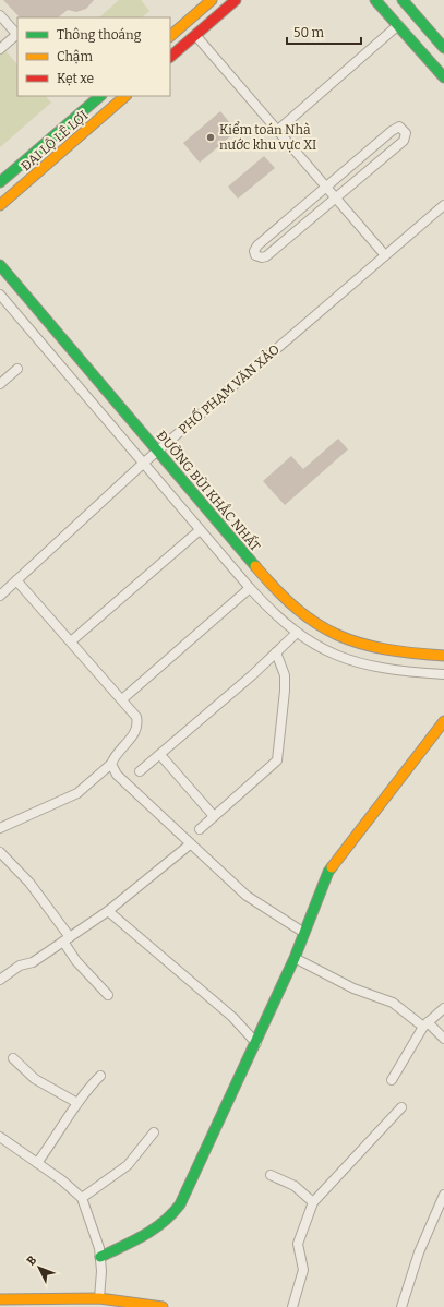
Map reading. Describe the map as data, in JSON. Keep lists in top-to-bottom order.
{
  "streets": {
    "main road": ["ĐẠI LỘ LÊ LỢI", "ĐƯỜNG BÙI KHẮC NHẤT"],
    "street": ["PHỐ PHẠM VĂN XẢO"]
  },
  "crossings": [
    ["PHỐ PHẠM VĂN XẢO", "ĐƯỜNG BÙI KHẮC NHẤT"]
  ],
  "places": ["Kiểm toán Nhà nước khu vực XI"],
  "legend": ["Thông thoáng", "Chậm", "Kẹt xe"],
  "scale_bar": "50 m",
  "north": "top left"
}
